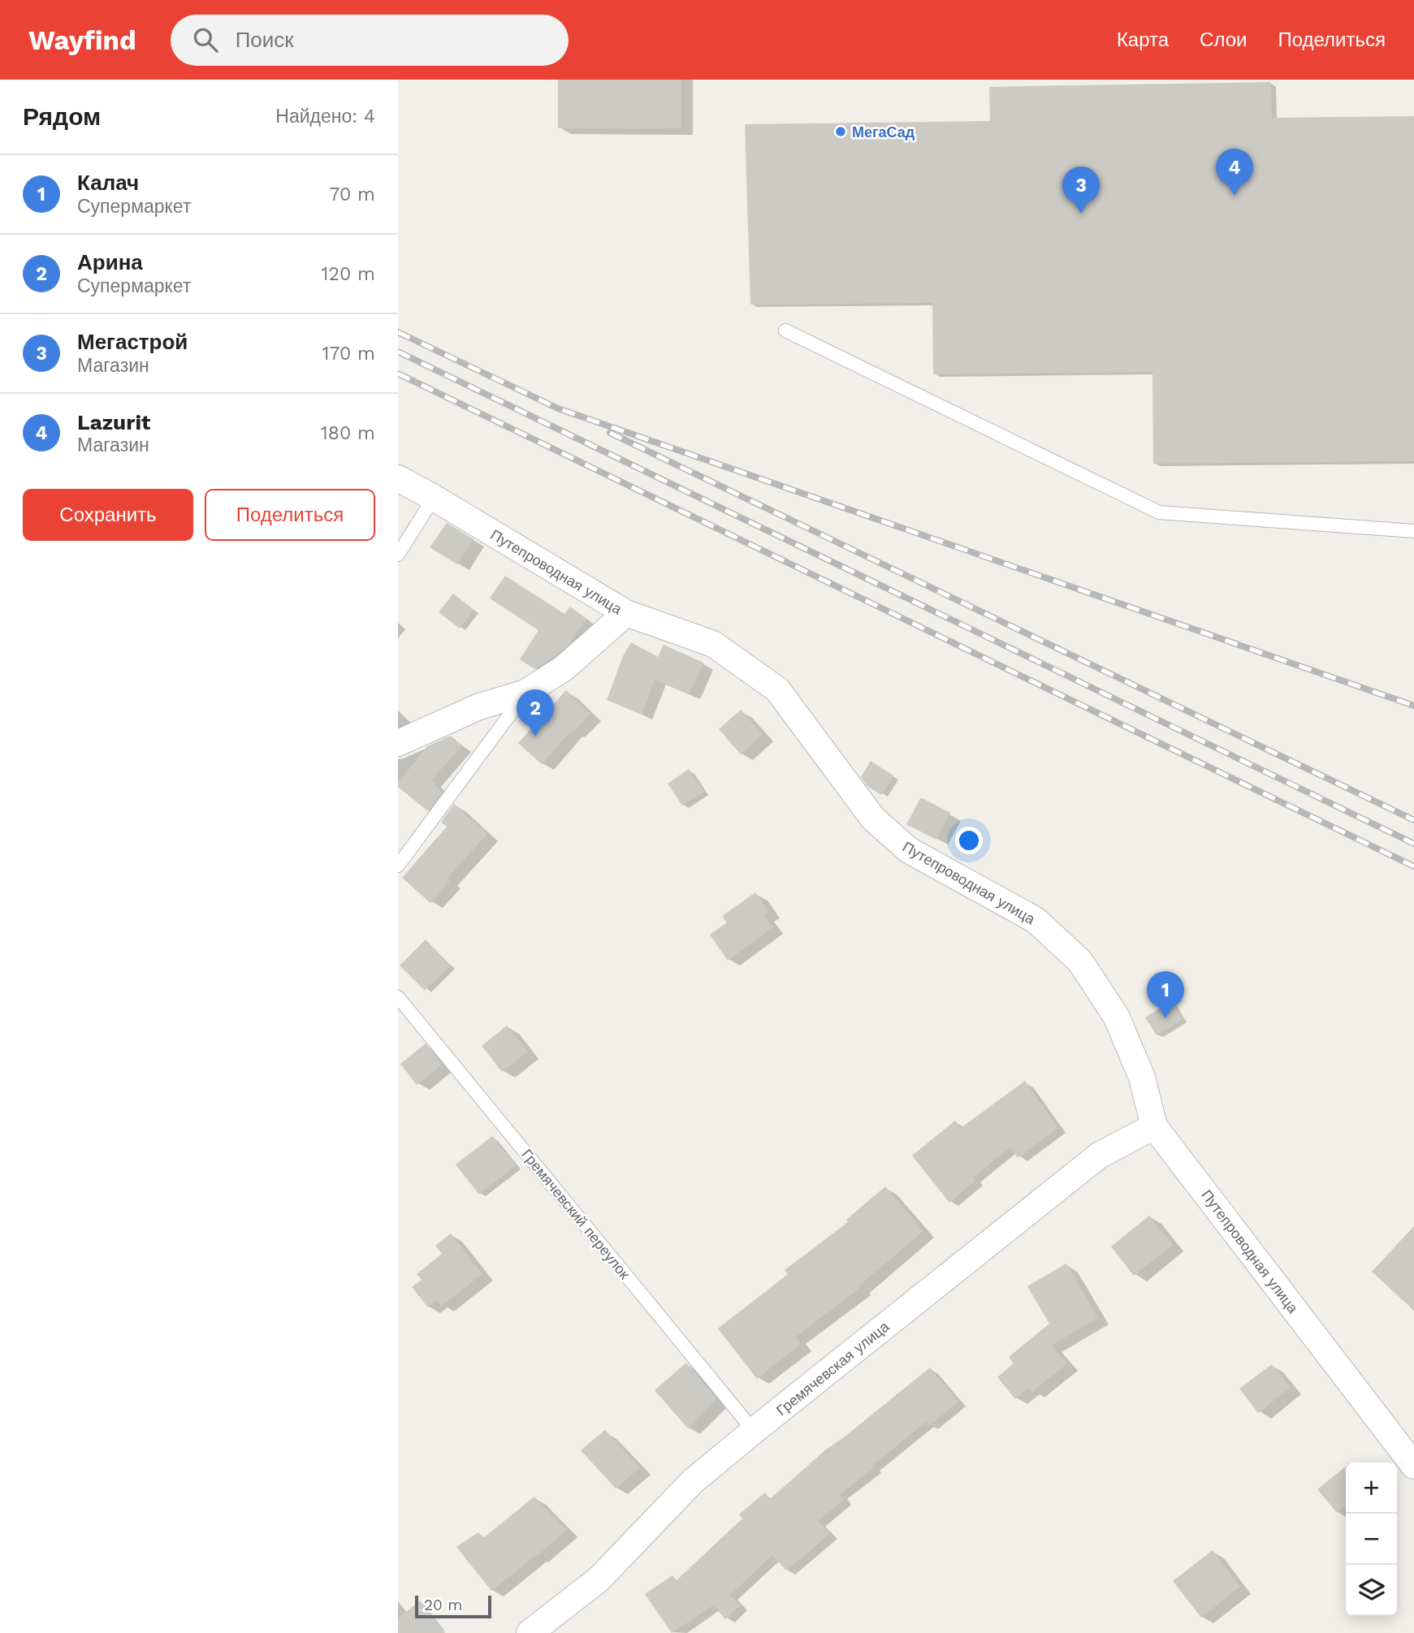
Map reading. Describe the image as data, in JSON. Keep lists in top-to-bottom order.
{
  "streets": {
    "street": ["Путепроводная улица", "Гремячевская улица"],
    "lane": ["Гремячевский переулок"]
  },
  "crossings": [
    ["Путепроводная улица", "Гремячевская улица"],
    ["Гремячевский переулок", "Гремячевская улица"]
  ],
  "places": ["МегаСад"],
  "scale_bar": "20 m",
  "page": {
    "header": "Wayfind",
    "search": "Поиск",
    "nav": ["Карта", "Слои", "Поделиться"],
    "heading": ["Рядом", "Найдено: 4"],
    "pins": [
      "4",
      "3",
      "2",
      "1"
    ],
    "list": [
      {
        "mark": "1",
        "name": "Калач",
        "note": "Супермаркет",
        "value": "70 m"
      },
      {
        "mark": "2",
        "name": "Арина",
        "note": "Супермаркет",
        "value": "120 m"
      },
      {
        "mark": "3",
        "name": "Мегастрой",
        "note": "Магазин",
        "value": "170 m"
      },
      {
        "mark": "4",
        "name": "Lazurit",
        "note": "Магазин",
        "value": "180 m"
      }
    ],
    "buttons": ["Сохранить", "Поделиться"],
    "map_buttons": ["+", "−"],
    "scale": "20 m"
  }
}
